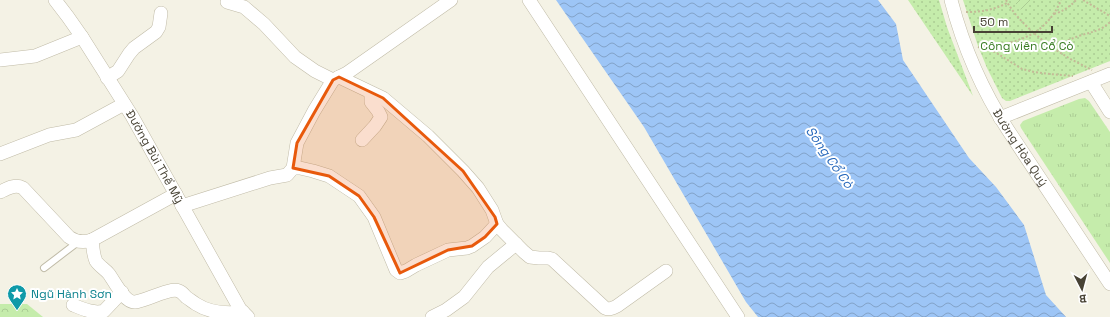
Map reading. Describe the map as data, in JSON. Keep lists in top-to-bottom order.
{
  "streets": {
    "street": ["Đường Hòa Quý", "Đường Bùi Thế Mỹ"]
  },
  "water": ["Sông Cổ Cò"],
  "parks": ["Công viên Cổ Cò"],
  "places": {
    "place": ["Ngũ Hành Sơn"]
  },
  "scale_bar": "50 m",
  "north": "bottom"
}
